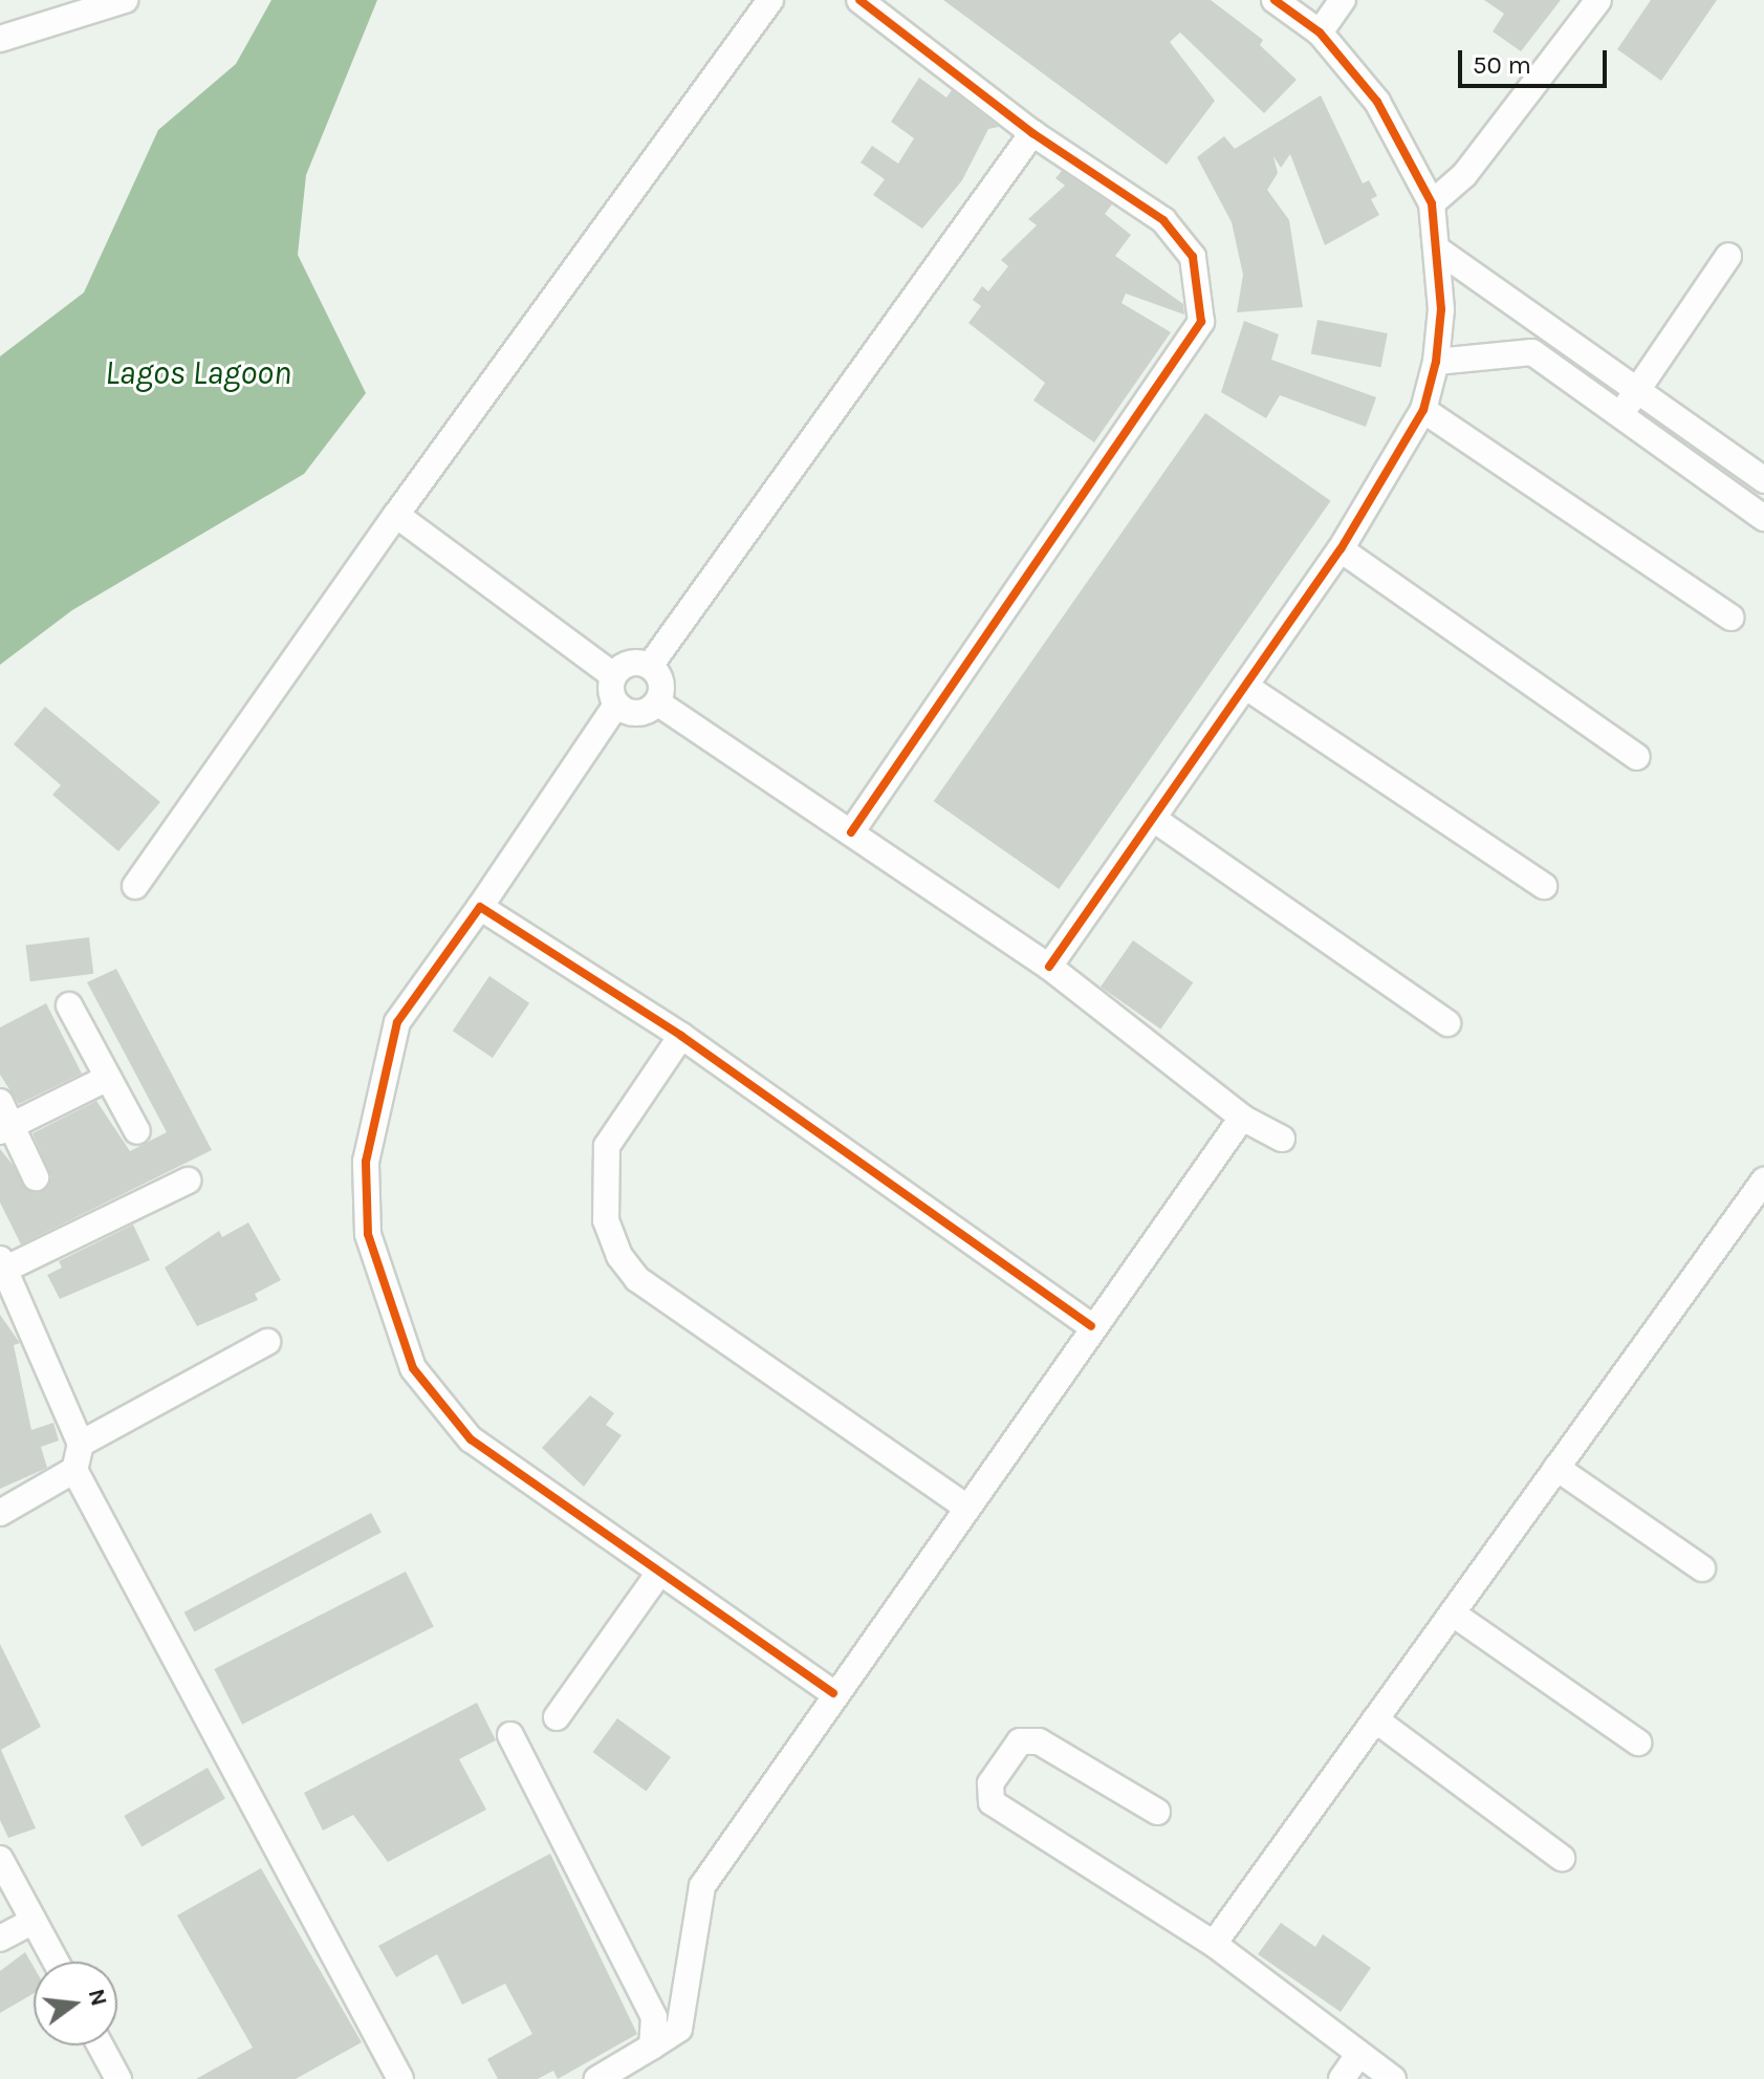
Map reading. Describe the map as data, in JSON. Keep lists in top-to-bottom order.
{
  "water": ["Lagos Lagoon"],
  "scale_bar": "50 m",
  "north": "right"
}
